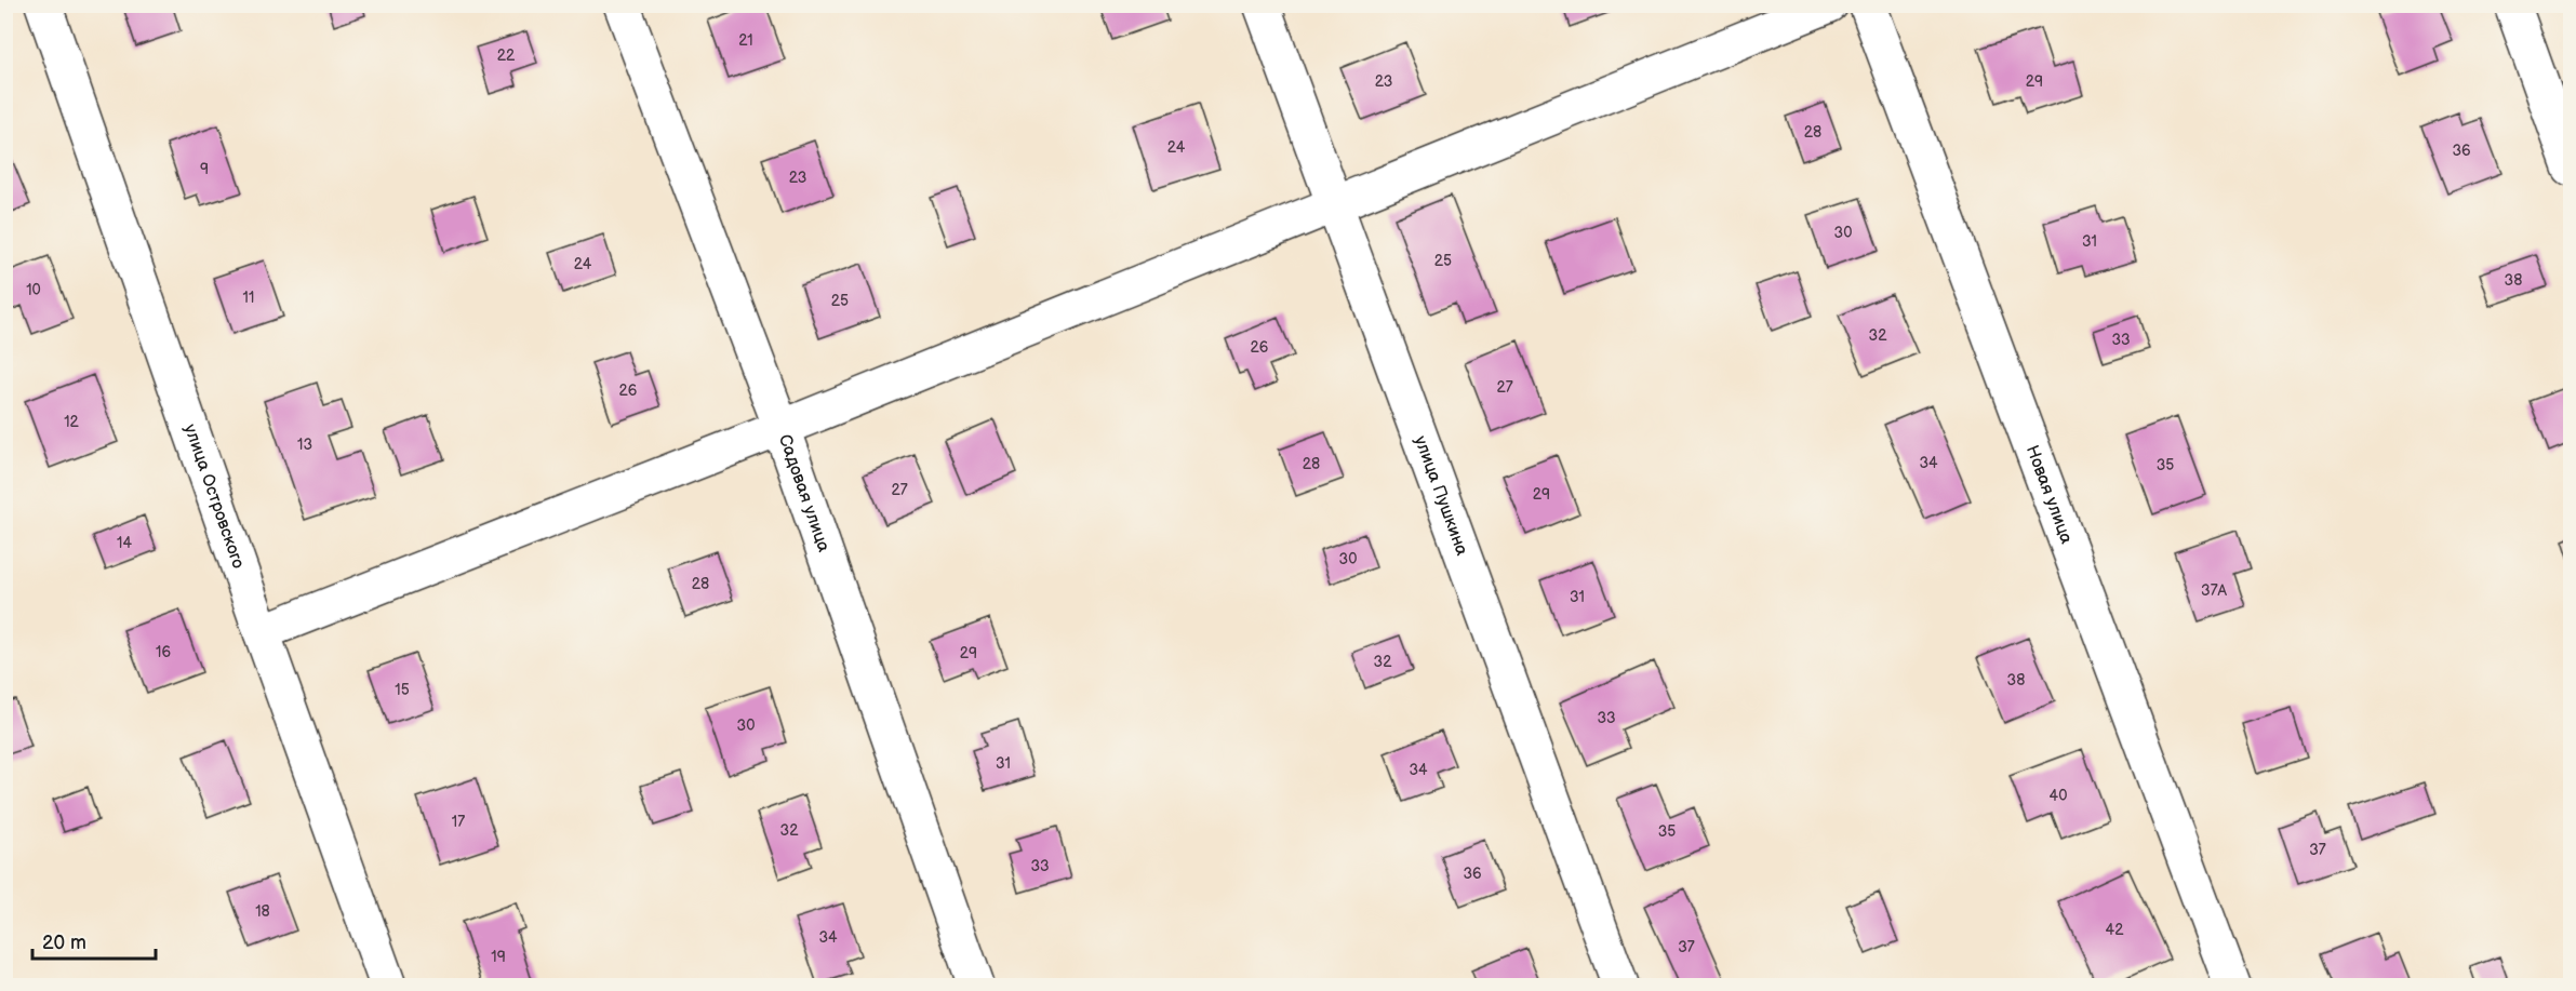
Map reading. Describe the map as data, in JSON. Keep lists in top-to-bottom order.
{
  "streets": {
    "street": [
      "Садовая улица",
      "Новая улица",
      "улица Островского",
      "улица Пушкина"
    ]
  },
  "house_numbers": [
    "21",
    "22",
    "23",
    "29",
    "28",
    "24",
    "36",
    "9",
    "23",
    "30",
    "31",
    "25",
    "24",
    "38",
    "10",
    "11",
    "25",
    "32",
    "33",
    "26",
    "27",
    "26",
    "12",
    "13",
    "34",
    "28",
    "35",
    "27",
    "29",
    "14",
    "30",
    "28",
    "37А",
    "31",
    "16",
    "29",
    "32",
    "38",
    "15",
    "33",
    "30",
    "31",
    "34",
    "40",
    "17",
    "32",
    "35",
    "37",
    "33",
    "36",
    "18",
    "42",
    "34",
    "37",
    "19"
  ],
  "scale_bar": "20 m"
}
